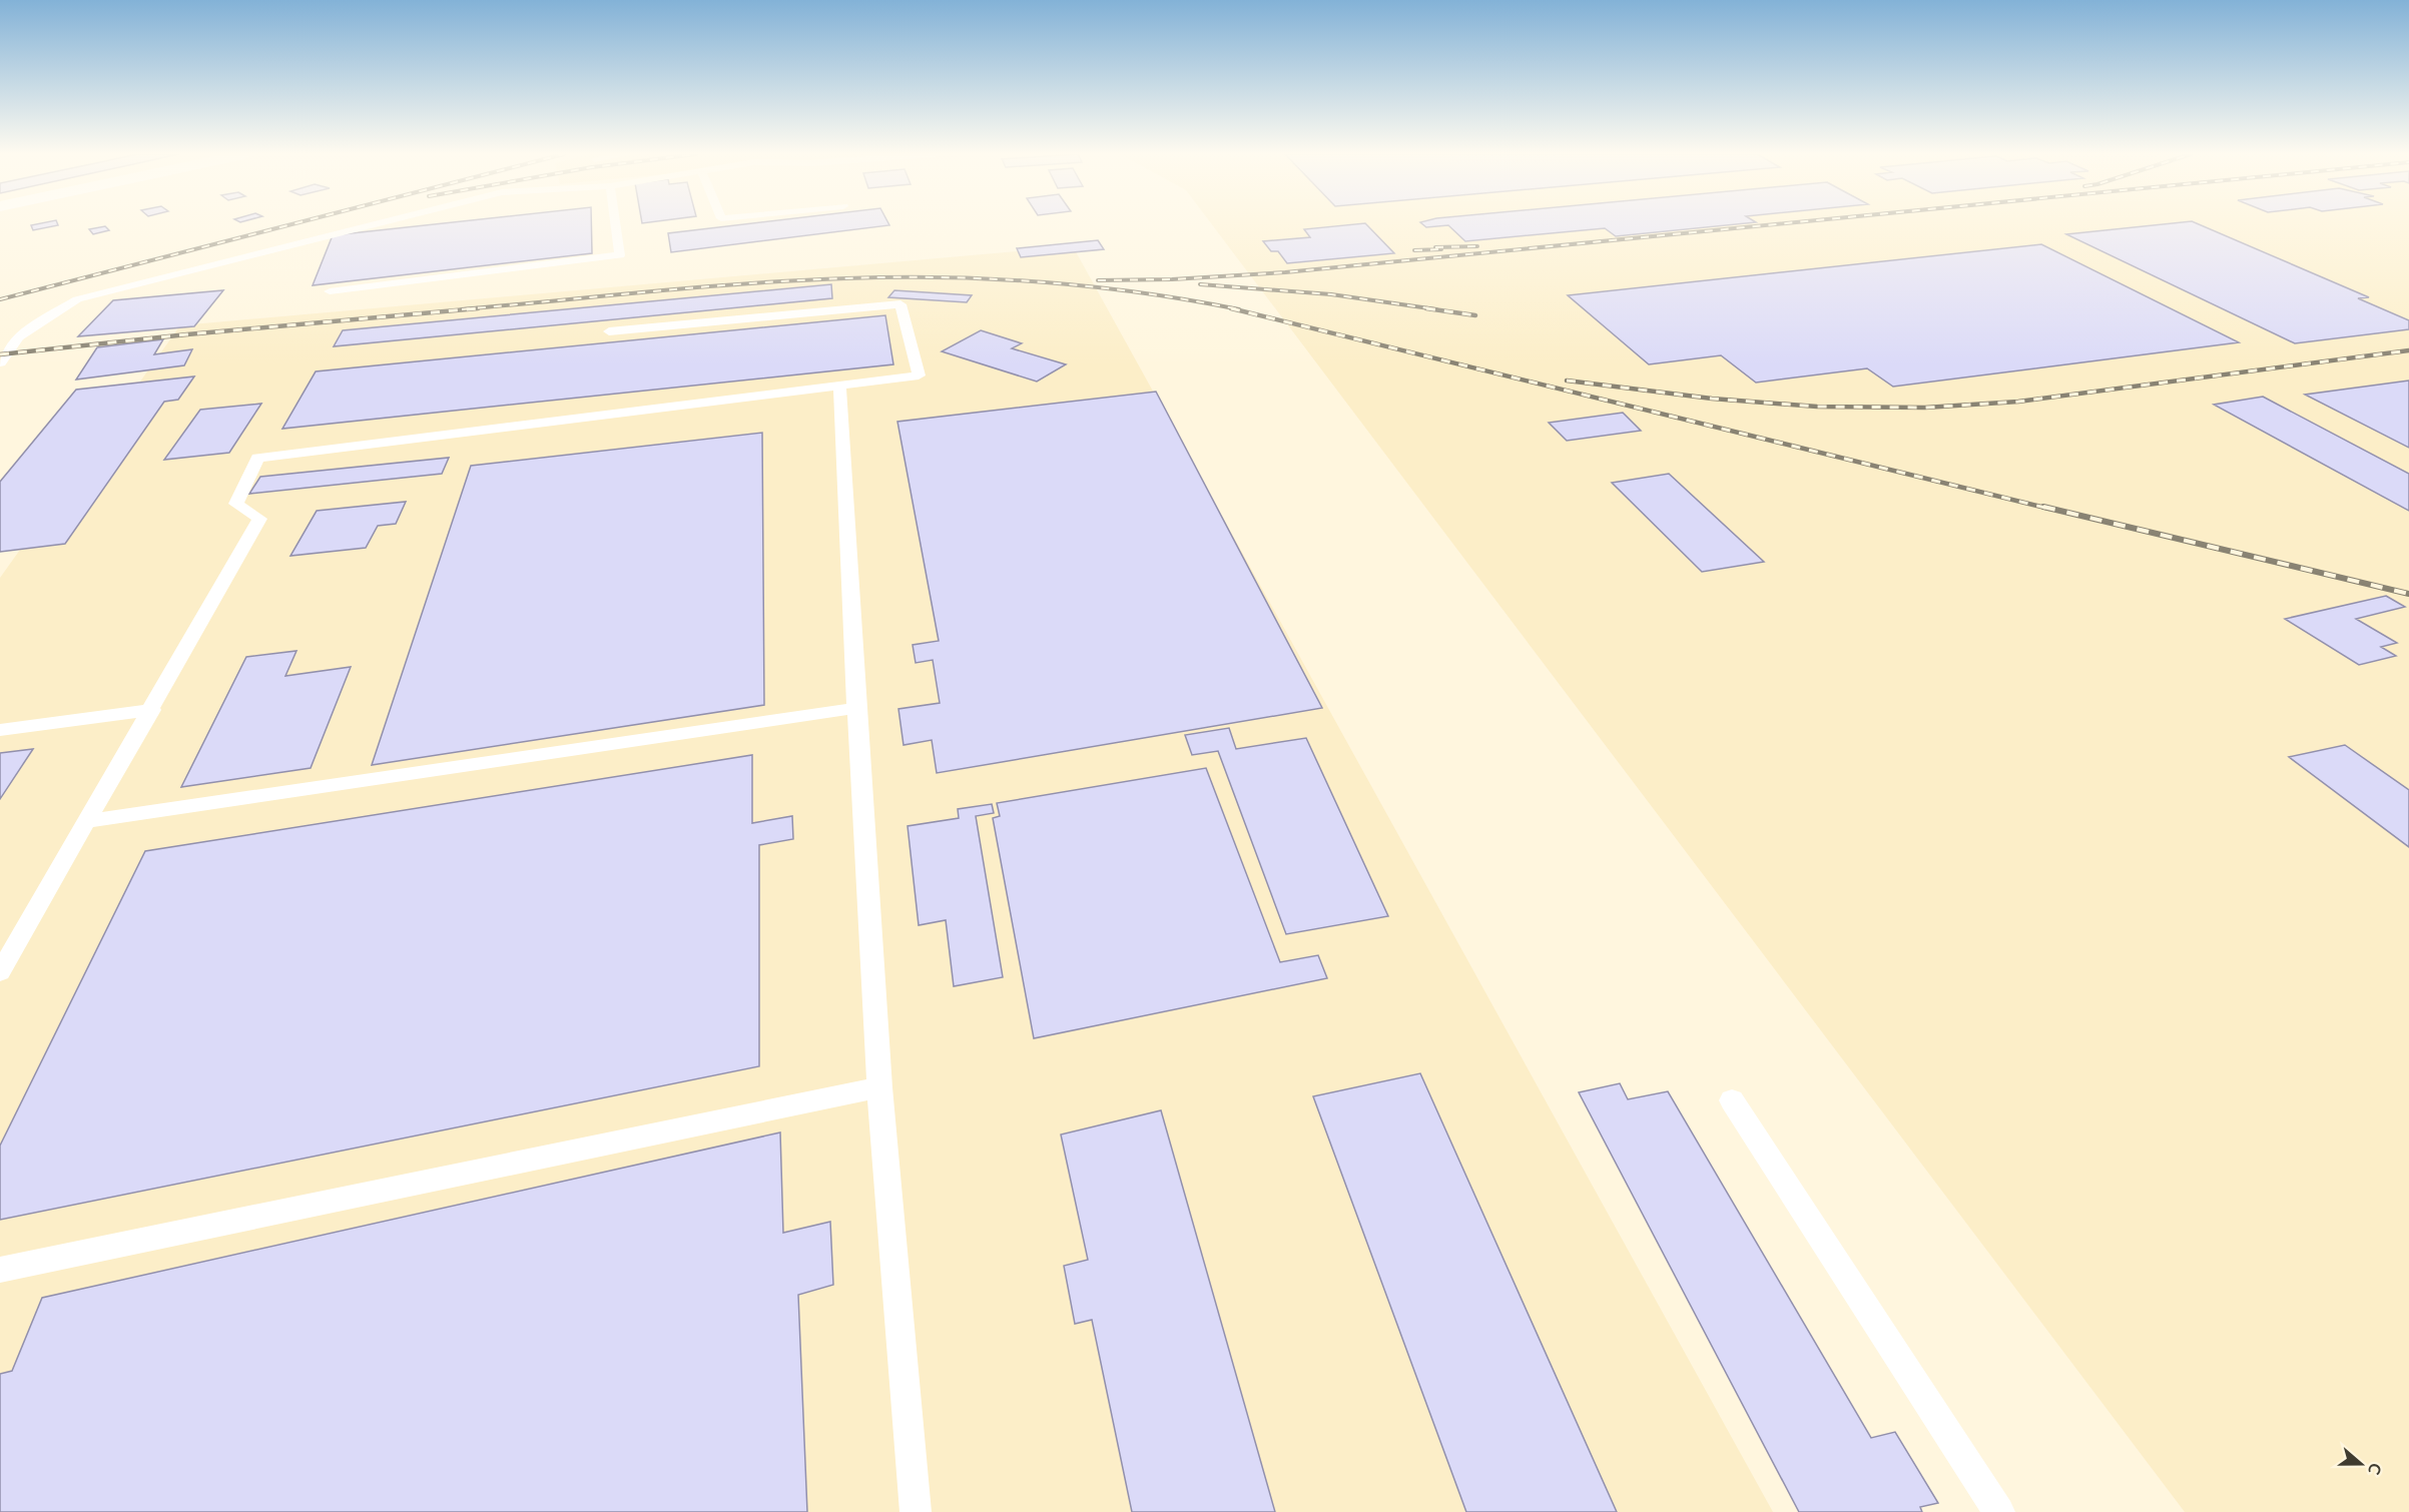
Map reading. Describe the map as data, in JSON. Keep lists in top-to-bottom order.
{
  "north": "right"
}
